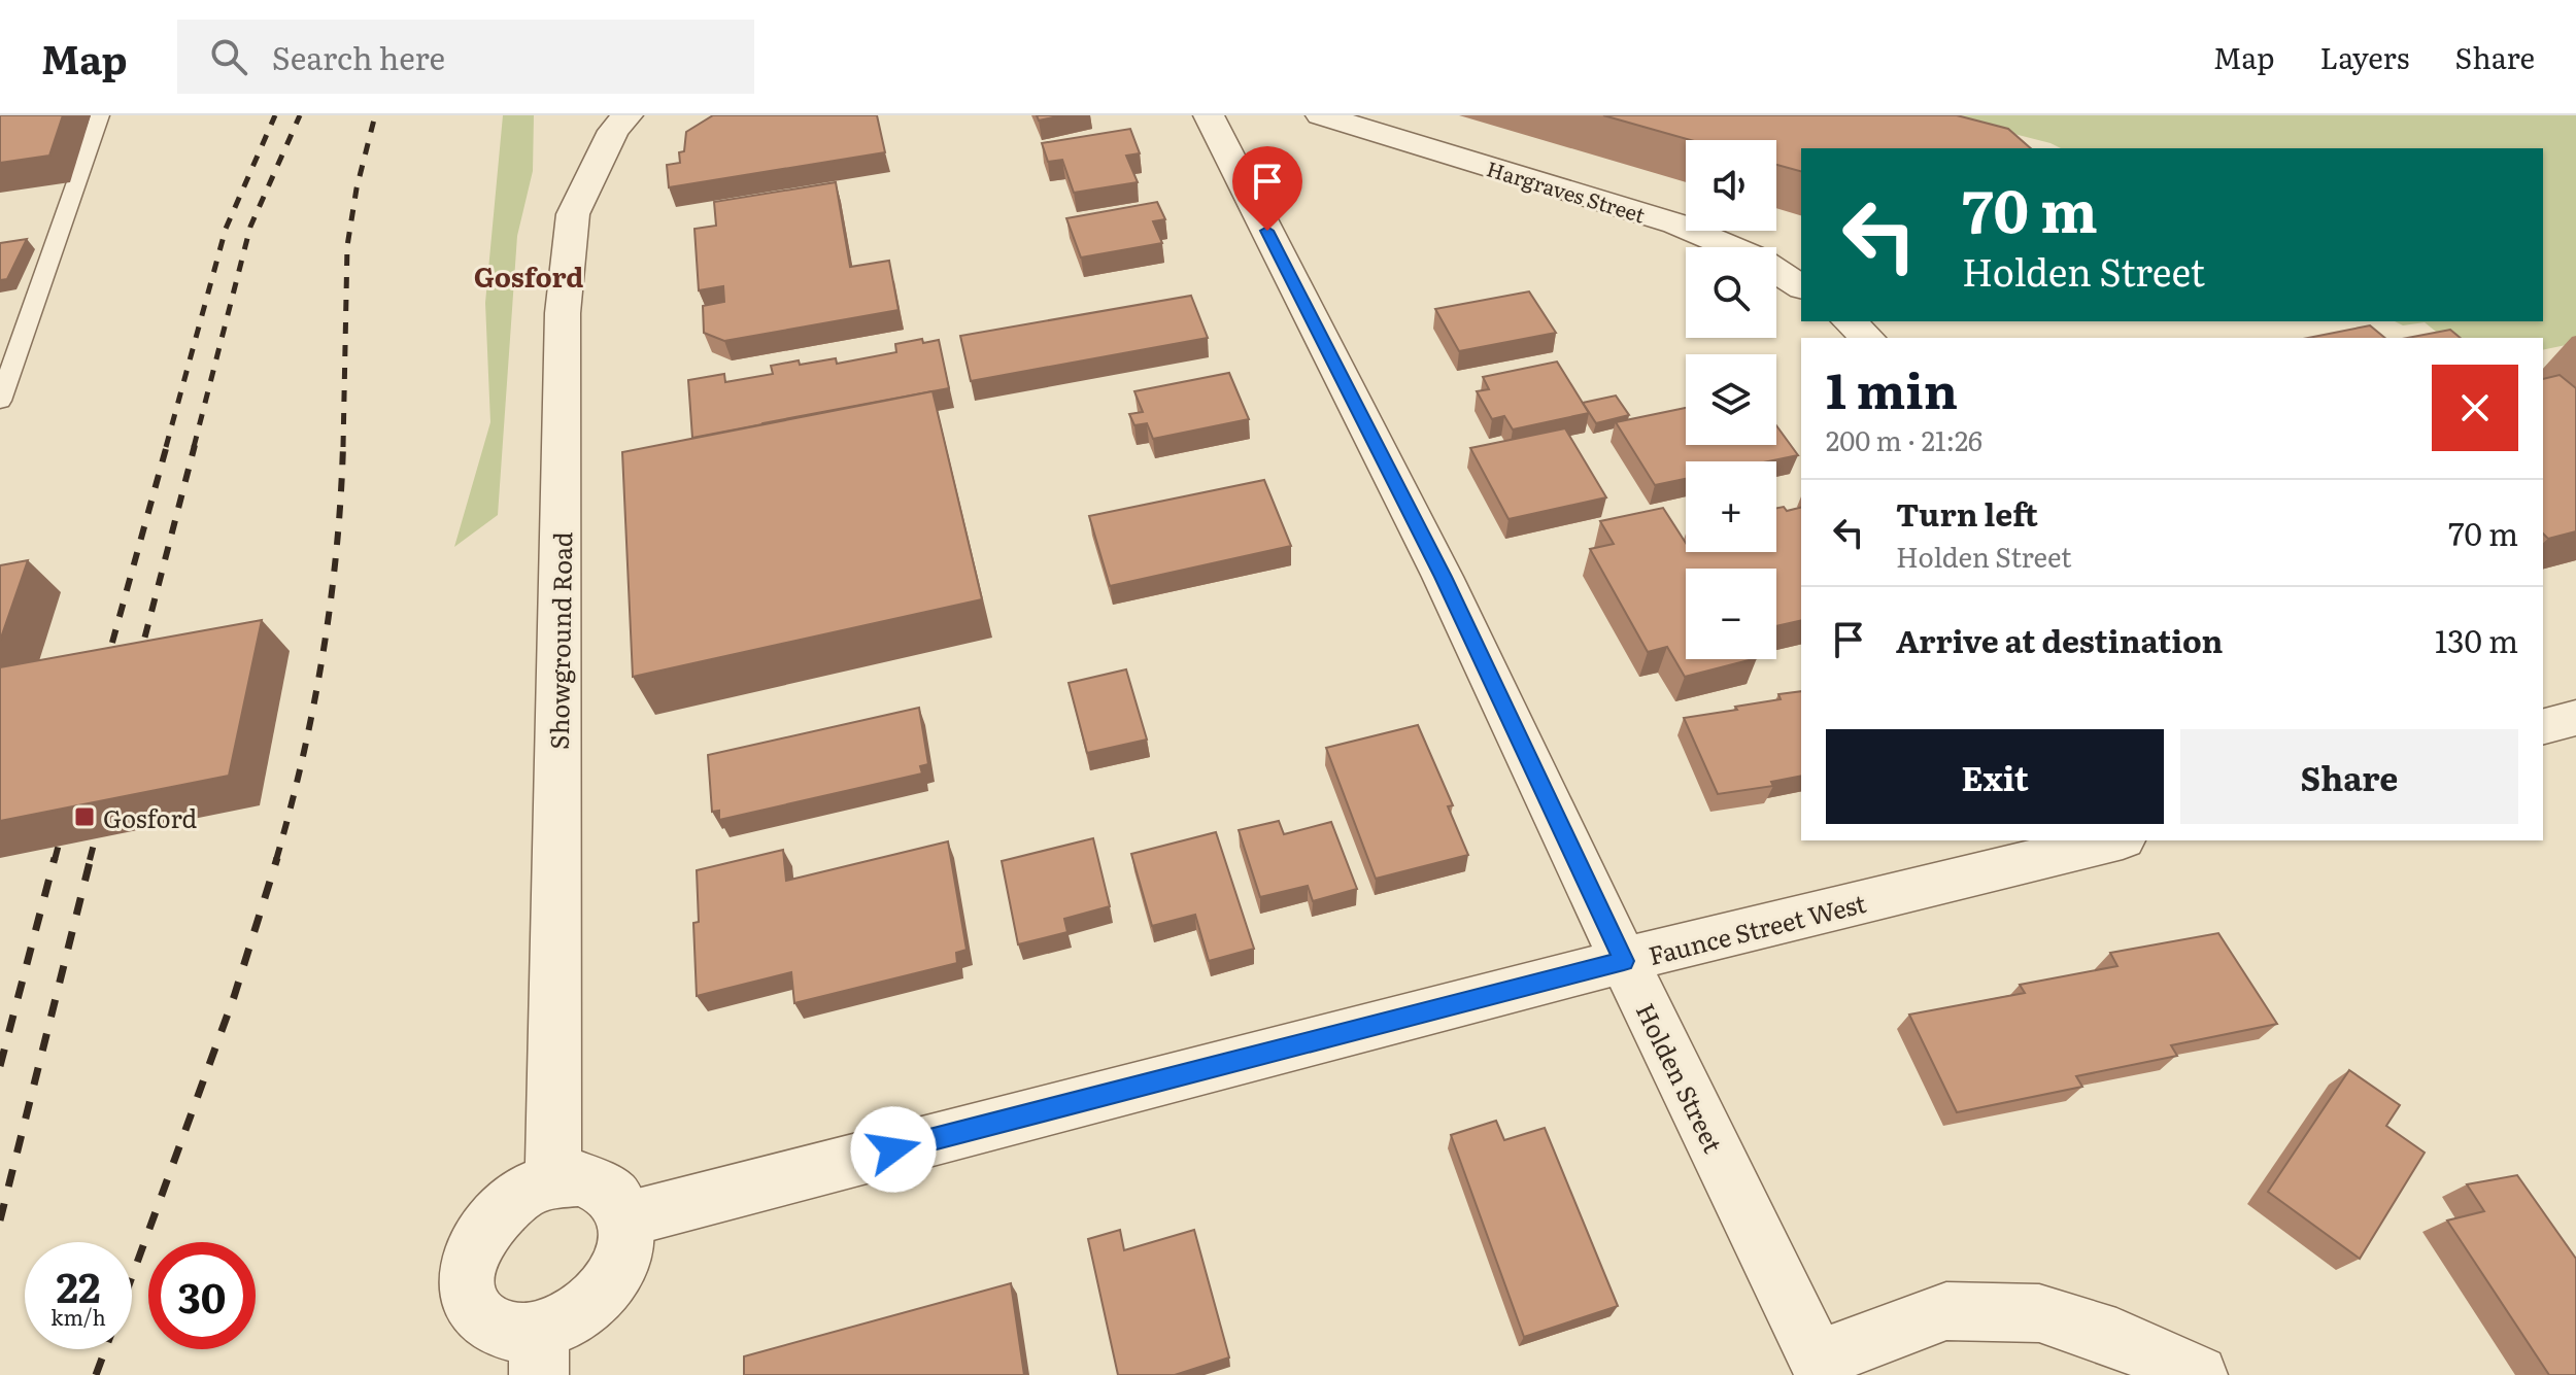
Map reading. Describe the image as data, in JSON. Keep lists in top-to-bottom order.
{
  "streets": {
    "street": [
      "Hargraves Street",
      "Showground Road",
      "Faunce Street West",
      "Holden Street"
    ]
  },
  "crossings": [
    ["Showground Road", "Faunce Street West"],
    ["Faunce Street West", "Holden Street"]
  ],
  "districts": ["Gosford"],
  "places": {
    "transit": ["Gosford"]
  },
  "page": {
    "header": "Map",
    "search": "Search here",
    "nav": ["Map", "Layers", "Share"],
    "map_buttons": ["+", "−"],
    "turn": ["70 m", "Holden Street"],
    "heading": ["1 min", "200 m · 21:26"],
    "list": [
      {
        "name": "Turn left",
        "note": "Holden Street",
        "value": "70 m"
      },
      {
        "name": "Arrive at destination",
        "value": "130 m"
      }
    ],
    "buttons": ["Exit", "Share"],
    "speed": "22 km/h",
    "limit": "30"
  }
}
